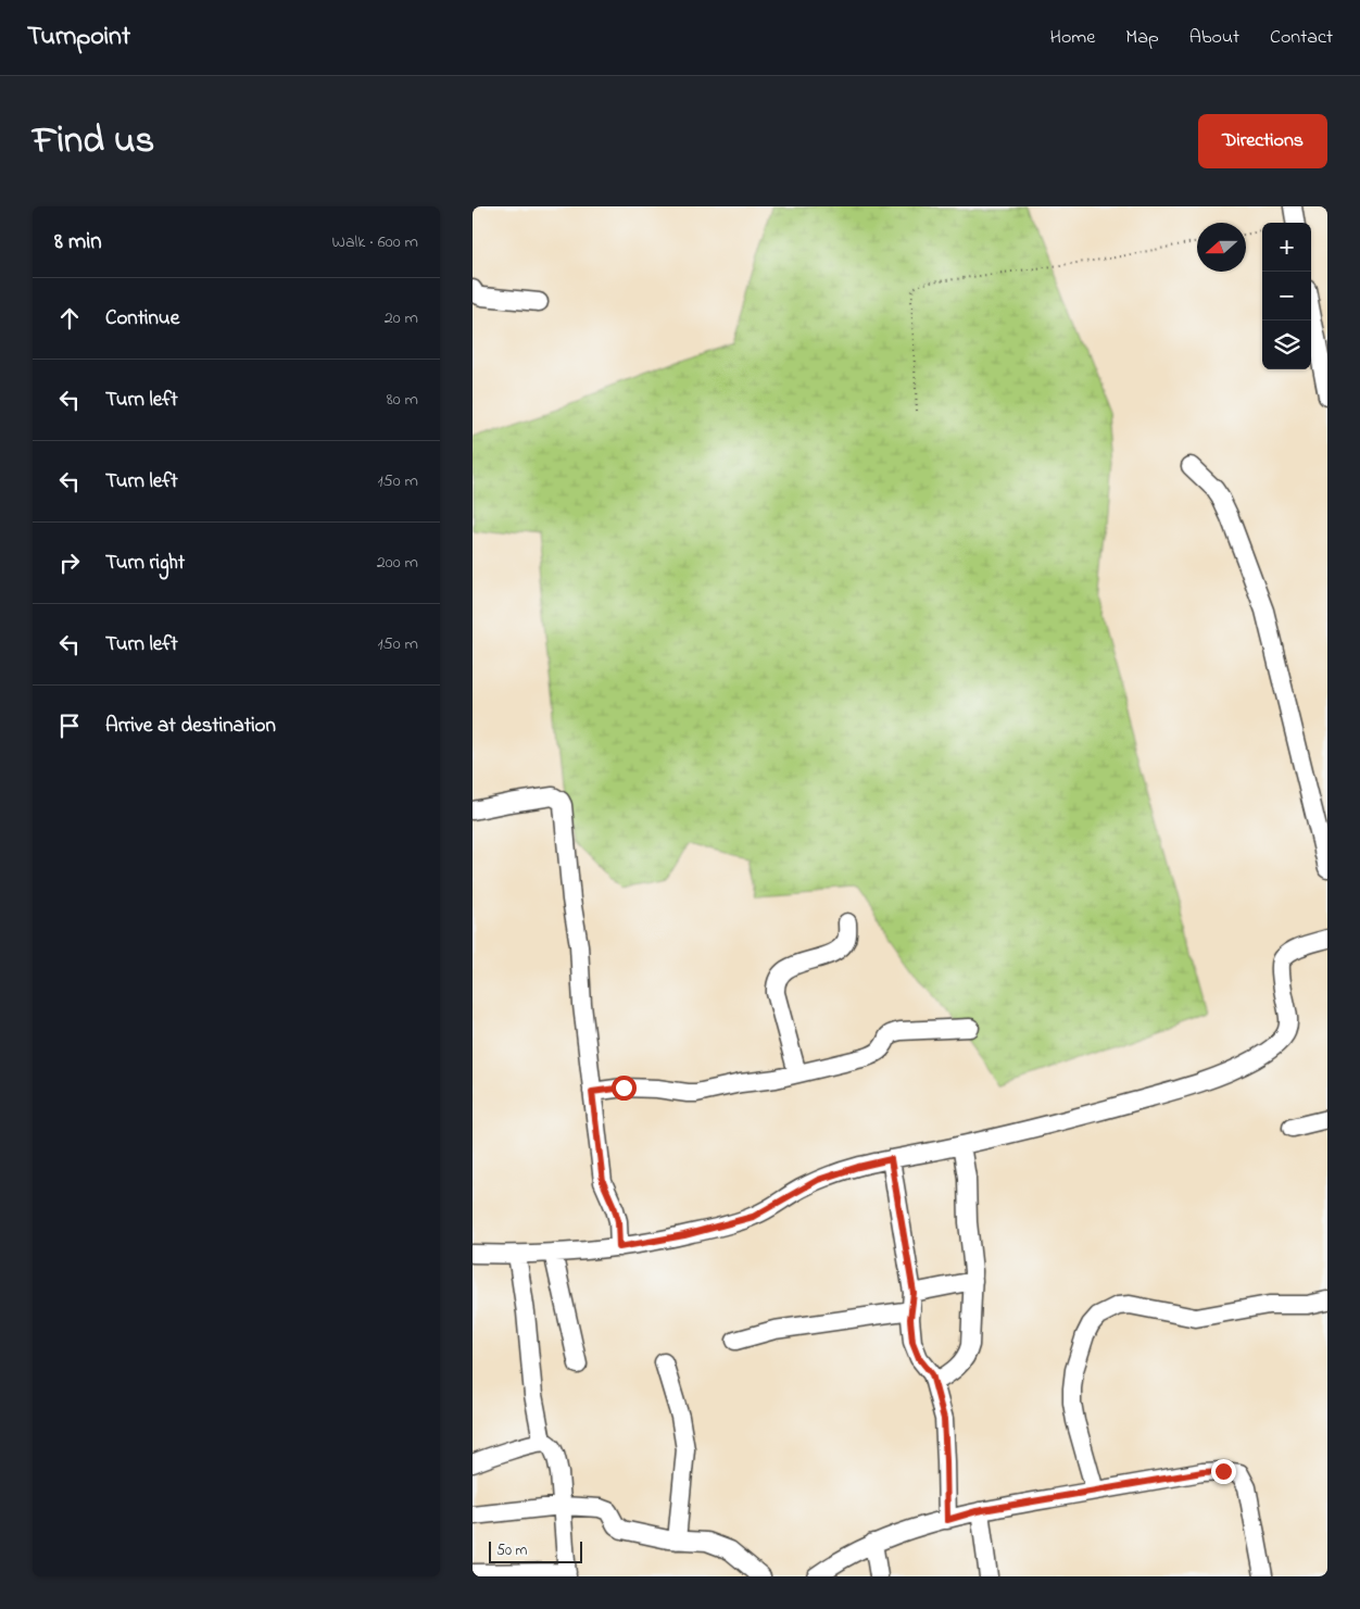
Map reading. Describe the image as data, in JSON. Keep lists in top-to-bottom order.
{
  "scale_bar": "50 m",
  "north": "left",
  "page": {
    "header": "Turnpoint",
    "nav": [
      "Home",
      "Map",
      "About",
      "Contact"
    ],
    "title": "Find us",
    "buttons": "Directions",
    "heading": ["8 min", "Walk · 600 m"],
    "map_buttons": ["+", "−"],
    "list": [
      ["Continue", "20 m"],
      ["Turn left", "80 m"],
      ["Turn left", "150 m"],
      ["Turn right", "200 m"],
      ["Turn left", "150 m"],
      "Arrive at destination"
    ],
    "scale": "50 m"
  }
}
